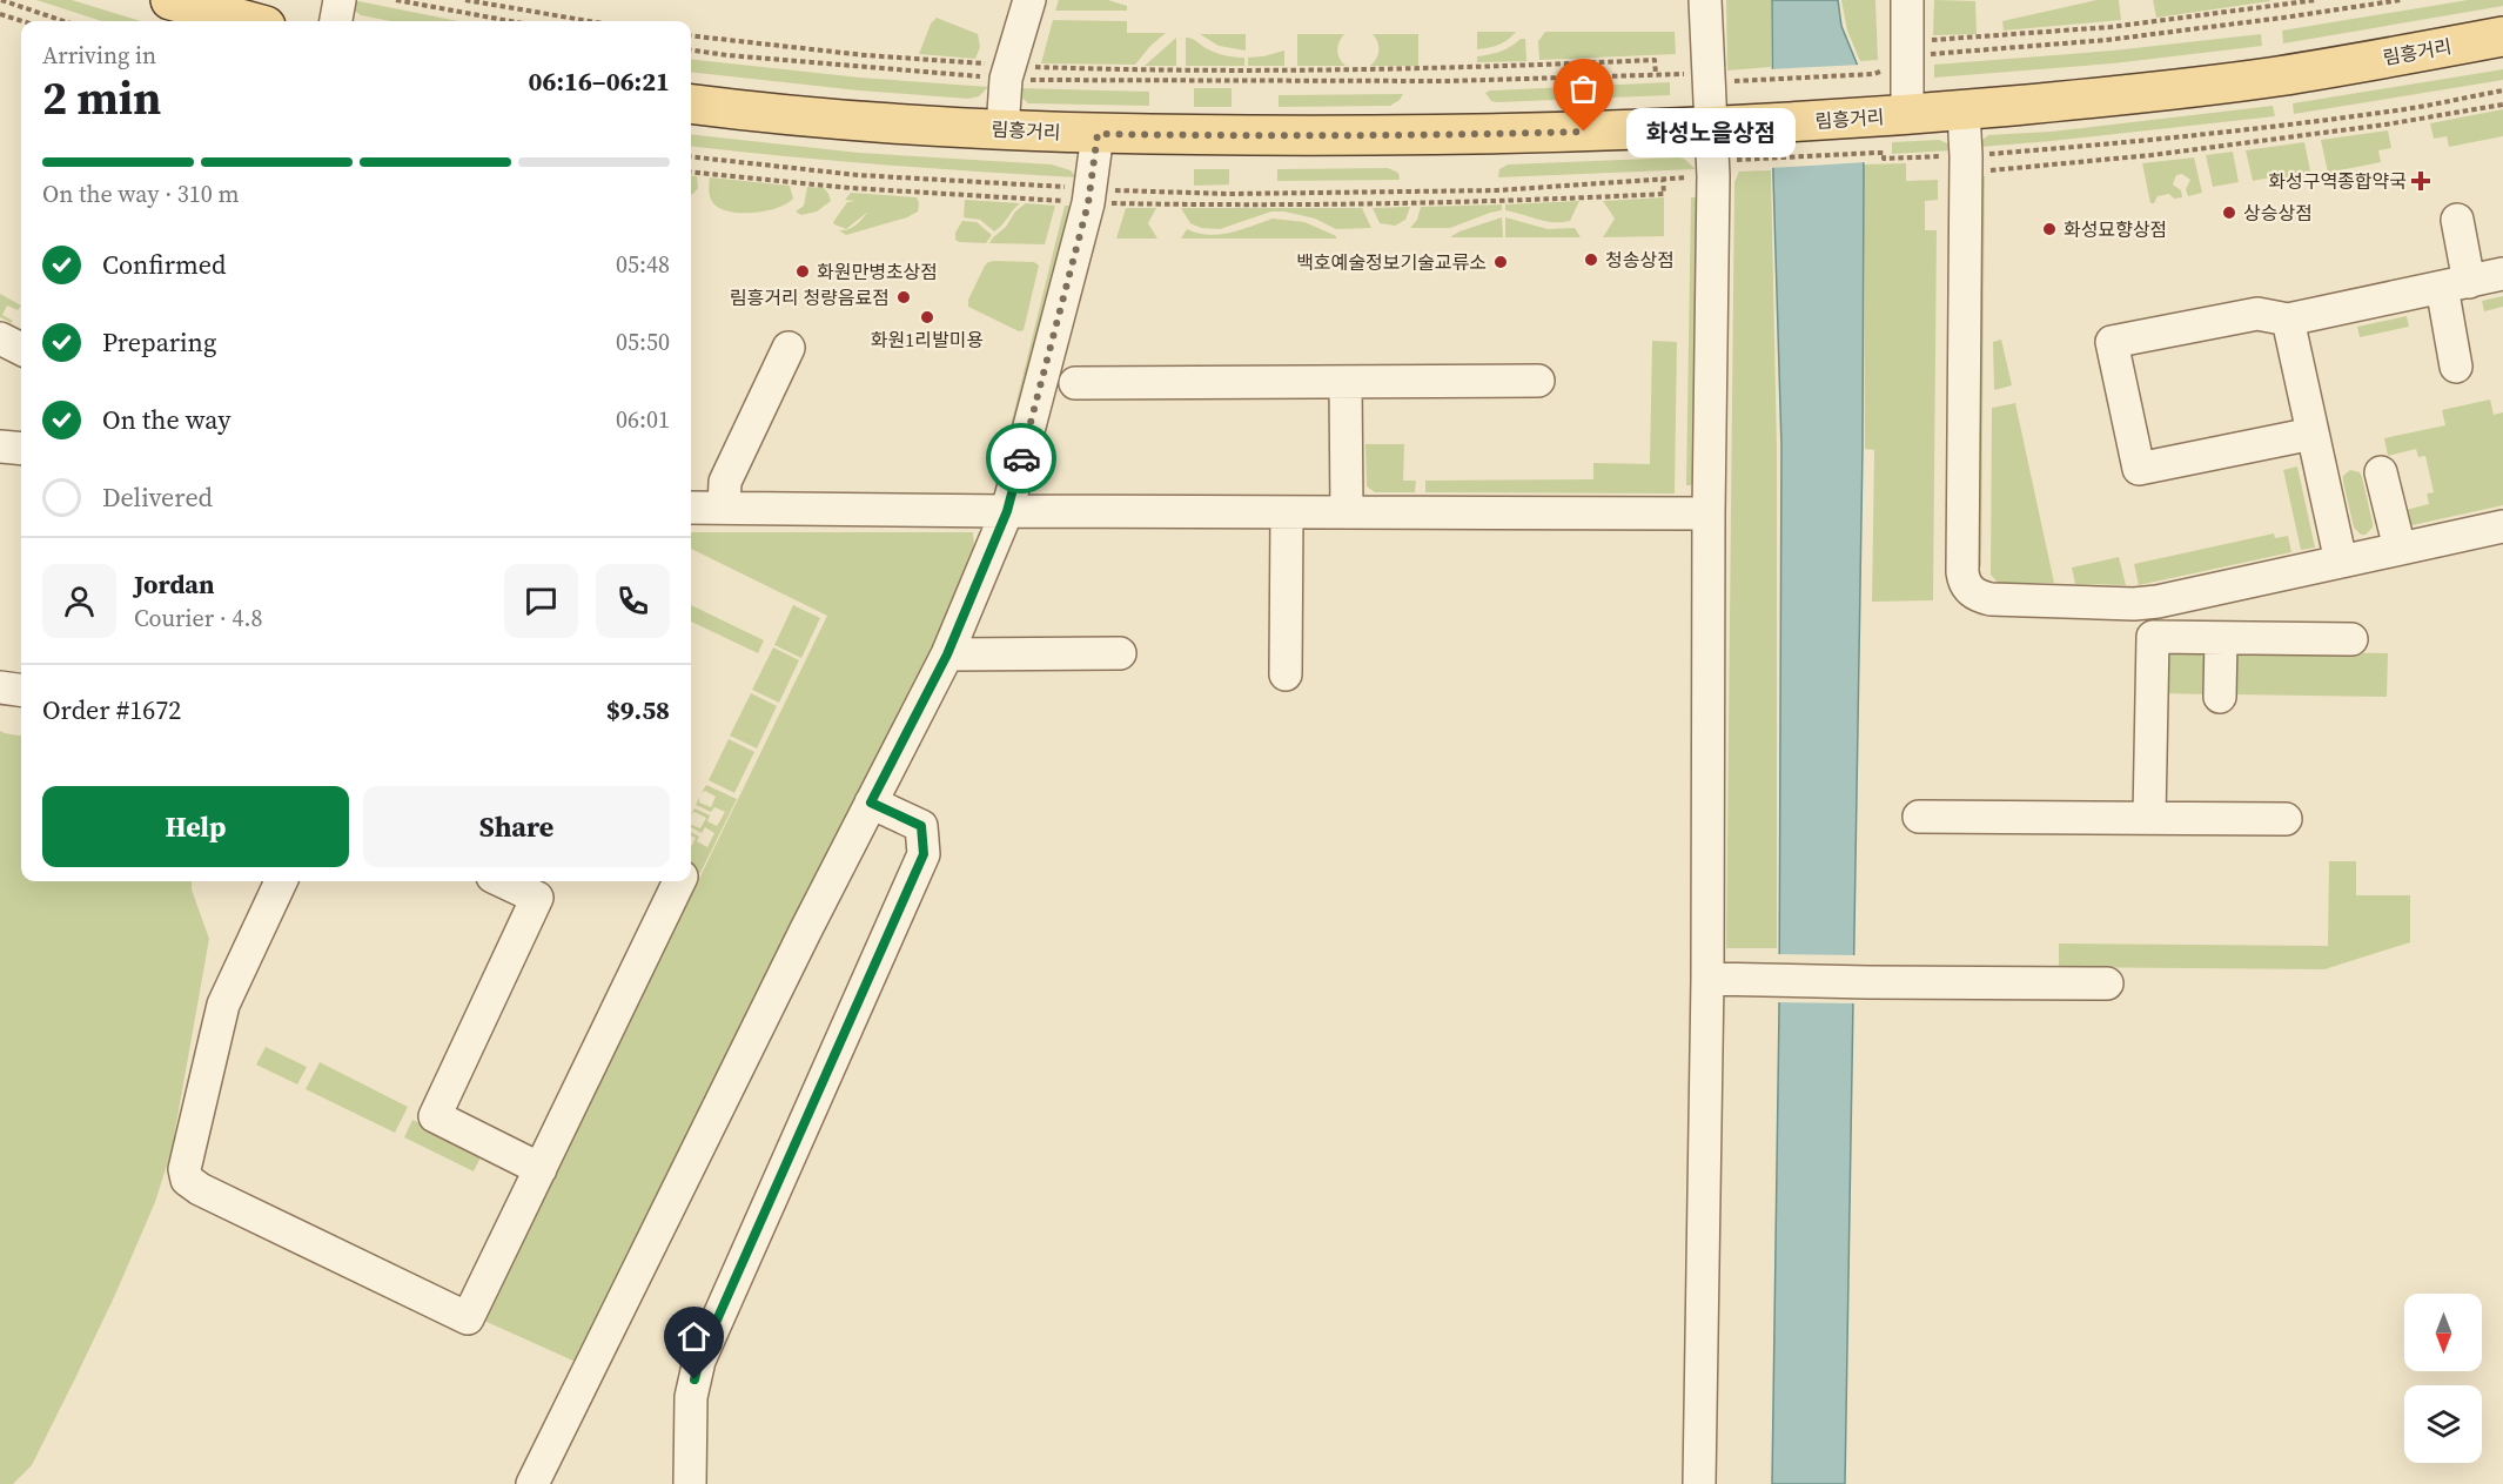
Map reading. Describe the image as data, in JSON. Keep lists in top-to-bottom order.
{
  "streets": {
    "main road": ["림흥거리"]
  },
  "places": {
    "other": [
      "화성노을상점",
      "상승상점",
      "화성묘향상점",
      "청송상점",
      "백호예술정보기술교류소",
      "화원만병초상점",
      "림흥거리 청량음료점",
      "화원1리발미용"
    ],
    "health": ["화성구역종합약국"]
  },
  "north": "bottom",
  "page": {
    "heading": ["2 min", "Arriving in", "06:16–06:21"],
    "panel": [
      "Jordan",
      "Courier · 4.8",
      "Order #1672",
      "$9.58"
    ],
    "bubble": "화성노을상점",
    "bar": "On the way · 310 m",
    "list": [
      ["Confirmed", "05:48"],
      ["Preparing", "05:50"],
      ["On the way", "06:01"],
      "Delivered"
    ],
    "buttons": ["Help", "Share"]
  }
}
